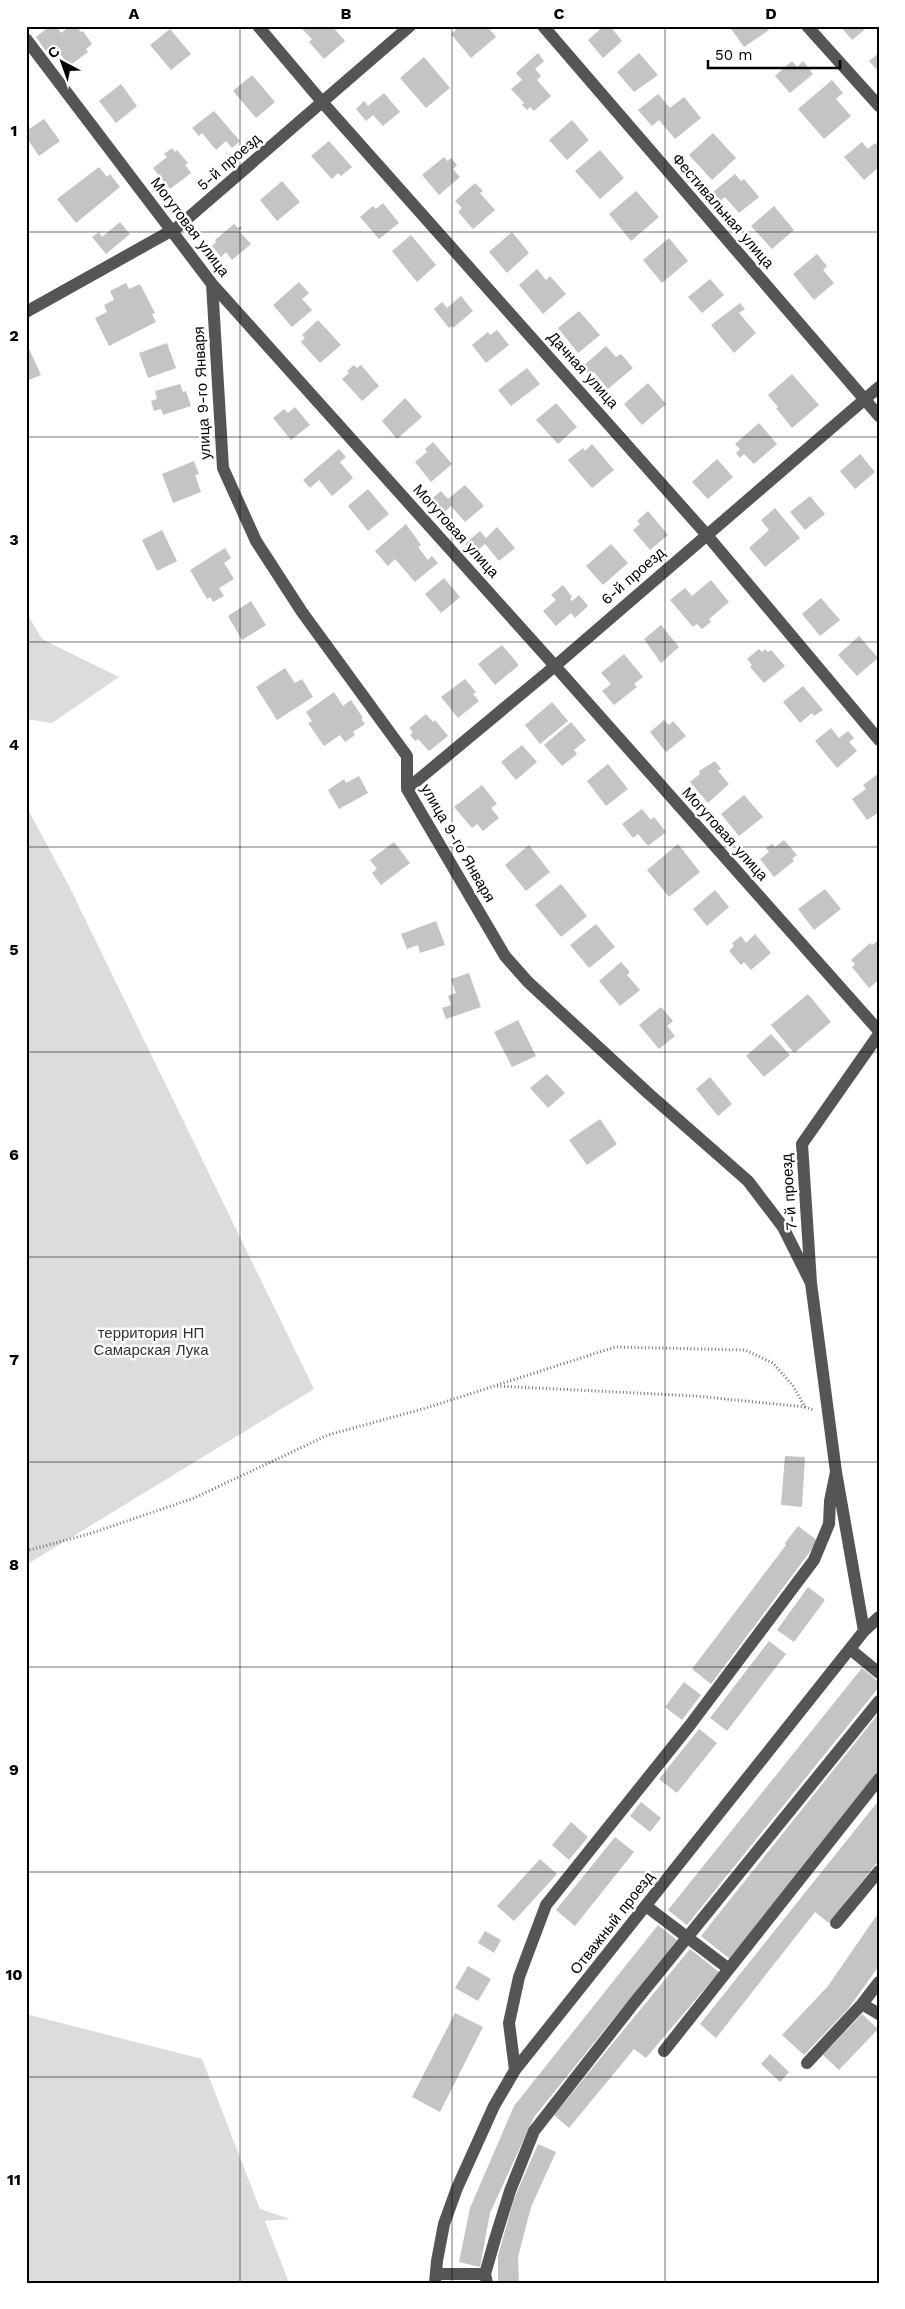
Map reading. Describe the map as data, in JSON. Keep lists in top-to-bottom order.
{
  "streets": {
    "street": [
      "5-й проезд",
      "Фестивальная улица",
      "Могутовая улица",
      "Дачная улица",
      "улица 9-го Января",
      "6-й проезд",
      "7-й проезд",
      "Отважный проезд"
    ]
  },
  "crossings": [
    ["5-й проезд", "Могутовая улица"],
    ["5-й проезд", "Дачная улица"],
    ["Фестивальная улица", "6-й проезд"],
    ["Могутовая улица", "улица 9-го Января"],
    ["Могутовая улица", "6-й проезд"],
    ["Могутовая улица", "7-й проезд"],
    ["Дачная улица", "6-й проезд"],
    ["улица 9-го Января", "6-й проезд"],
    ["улица 9-го Января", "7-й проезд"],
    ["7-й проезд", "Отважный проезд"]
  ],
  "parks": ["территория НП Самарская Лука"],
  "scale_bar": "50 m",
  "north": "top left",
  "grid": {
    "columns": [
      "A",
      "B",
      "C",
      "D"
    ],
    "rows": [
      "1",
      "2",
      "3",
      "4",
      "5",
      "6",
      "7",
      "8",
      "9",
      "10",
      "11"
    ]
  }
}
